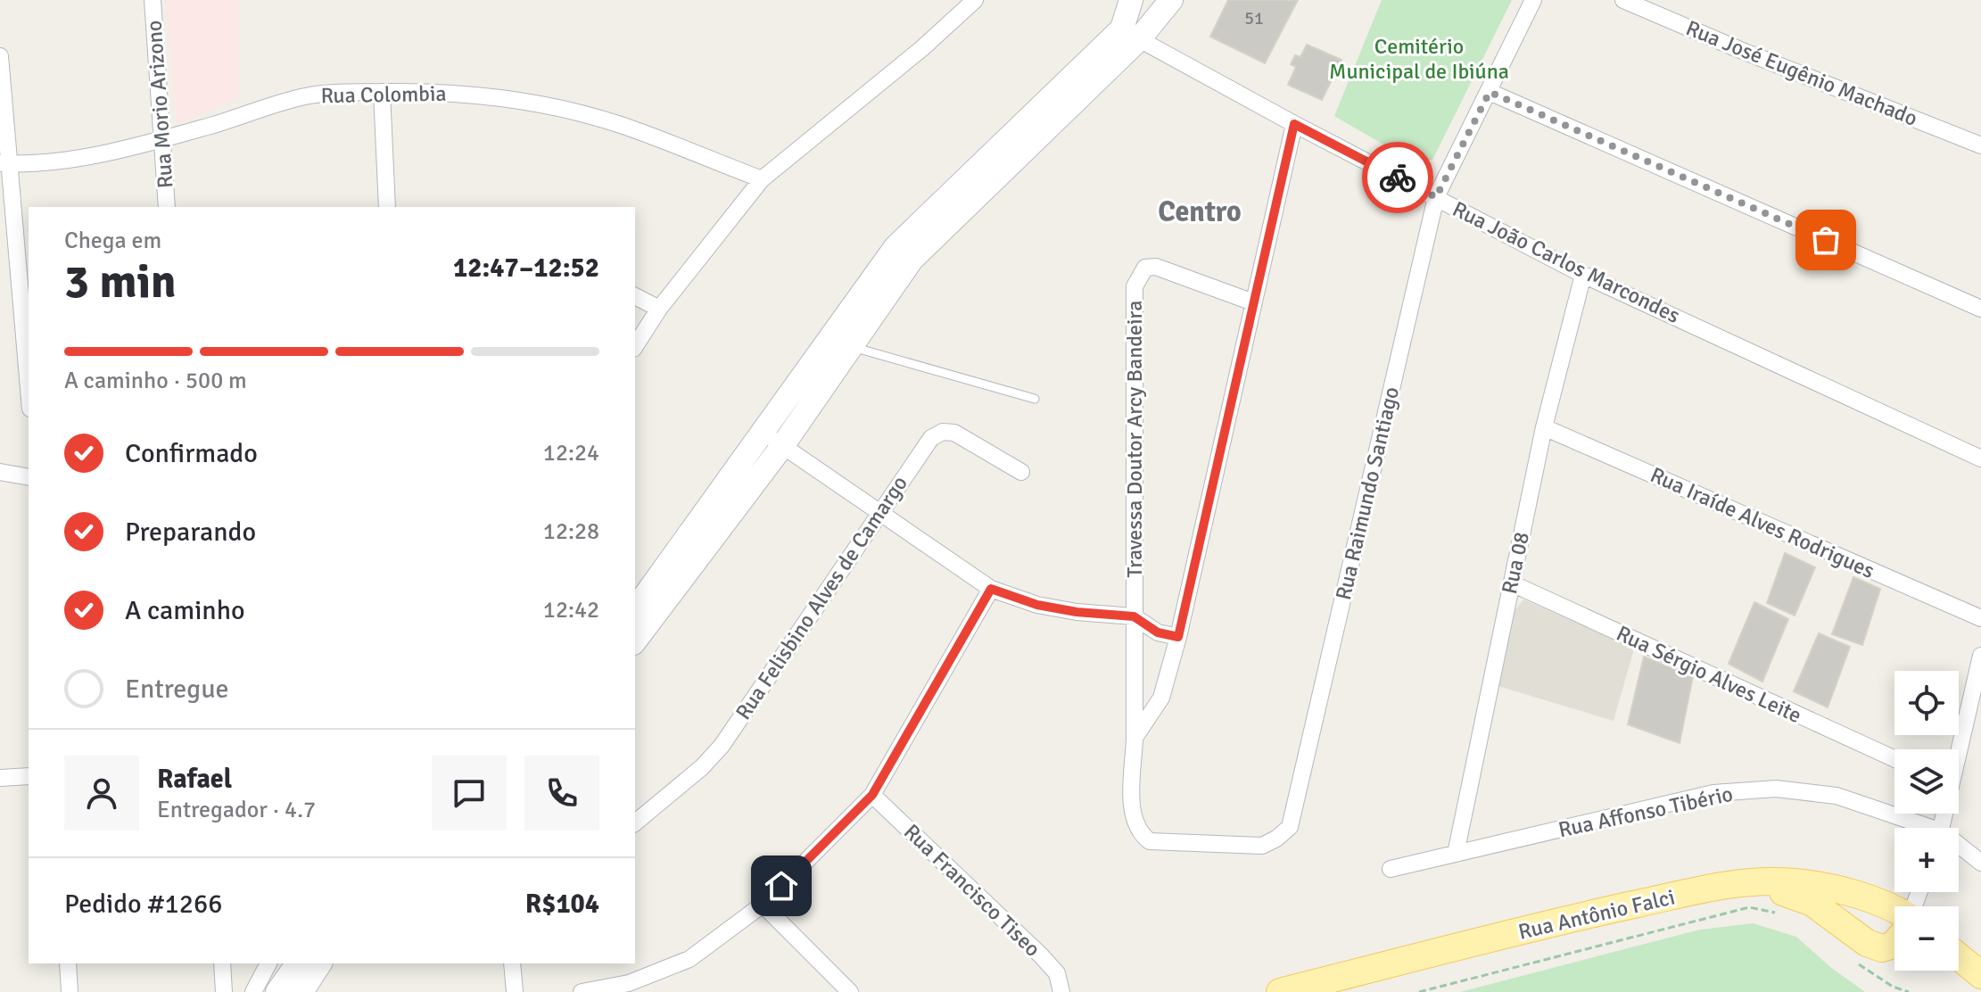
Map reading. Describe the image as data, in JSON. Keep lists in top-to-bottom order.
{
  "streets": {
    "main road": ["Rua Antônio Falci"],
    "street": [
      "Rua José Eugênio Machado",
      "Rua Colombia",
      "Rua Morio Arizono",
      "Rua João Carlos Marcondes",
      "Travessa Doutor Arcy Bandeira",
      "Rua Raimundo Santiago",
      "Rua Iraíde Alves Rodrigues",
      "Rua 08",
      "Rua Felisbino Alves de Camargo",
      "Rua Sérgio Alves Leite",
      "Rua Affonso Tibério",
      "Rua Francisco Tiseo"
    ]
  },
  "crossings": [
    ["Rua Colombia", "Rua Morio Arizono"],
    ["Rua João Carlos Marcondes", "Rua Raimundo Santiago"],
    ["Rua João Carlos Marcondes", "Rua 08"],
    ["Travessa Doutor Arcy Bandeira", "Rua Raimundo Santiago"],
    ["Rua Iraíde Alves Rodrigues", "Rua 08"],
    ["Rua 08", "Rua Sérgio Alves Leite"],
    ["Rua 08", "Rua Affonso Tibério"]
  ],
  "districts": ["Centro"],
  "parks": ["Cemitério Municipal de Ibiúna"],
  "house_numbers": ["51"],
  "page": {
    "heading": ["3 min", "Chega em", "12:47–12:52"],
    "panel": [
      "Rafael",
      "Entregador · 4.7",
      "Pedido #1266",
      "R$104"
    ],
    "bar": "A caminho · 500 m",
    "list": [
      ["Confirmado", "12:24"],
      ["Preparando", "12:28"],
      ["A caminho", "12:42"],
      "Entregue"
    ],
    "map_buttons": ["+", "−"]
  }
}
